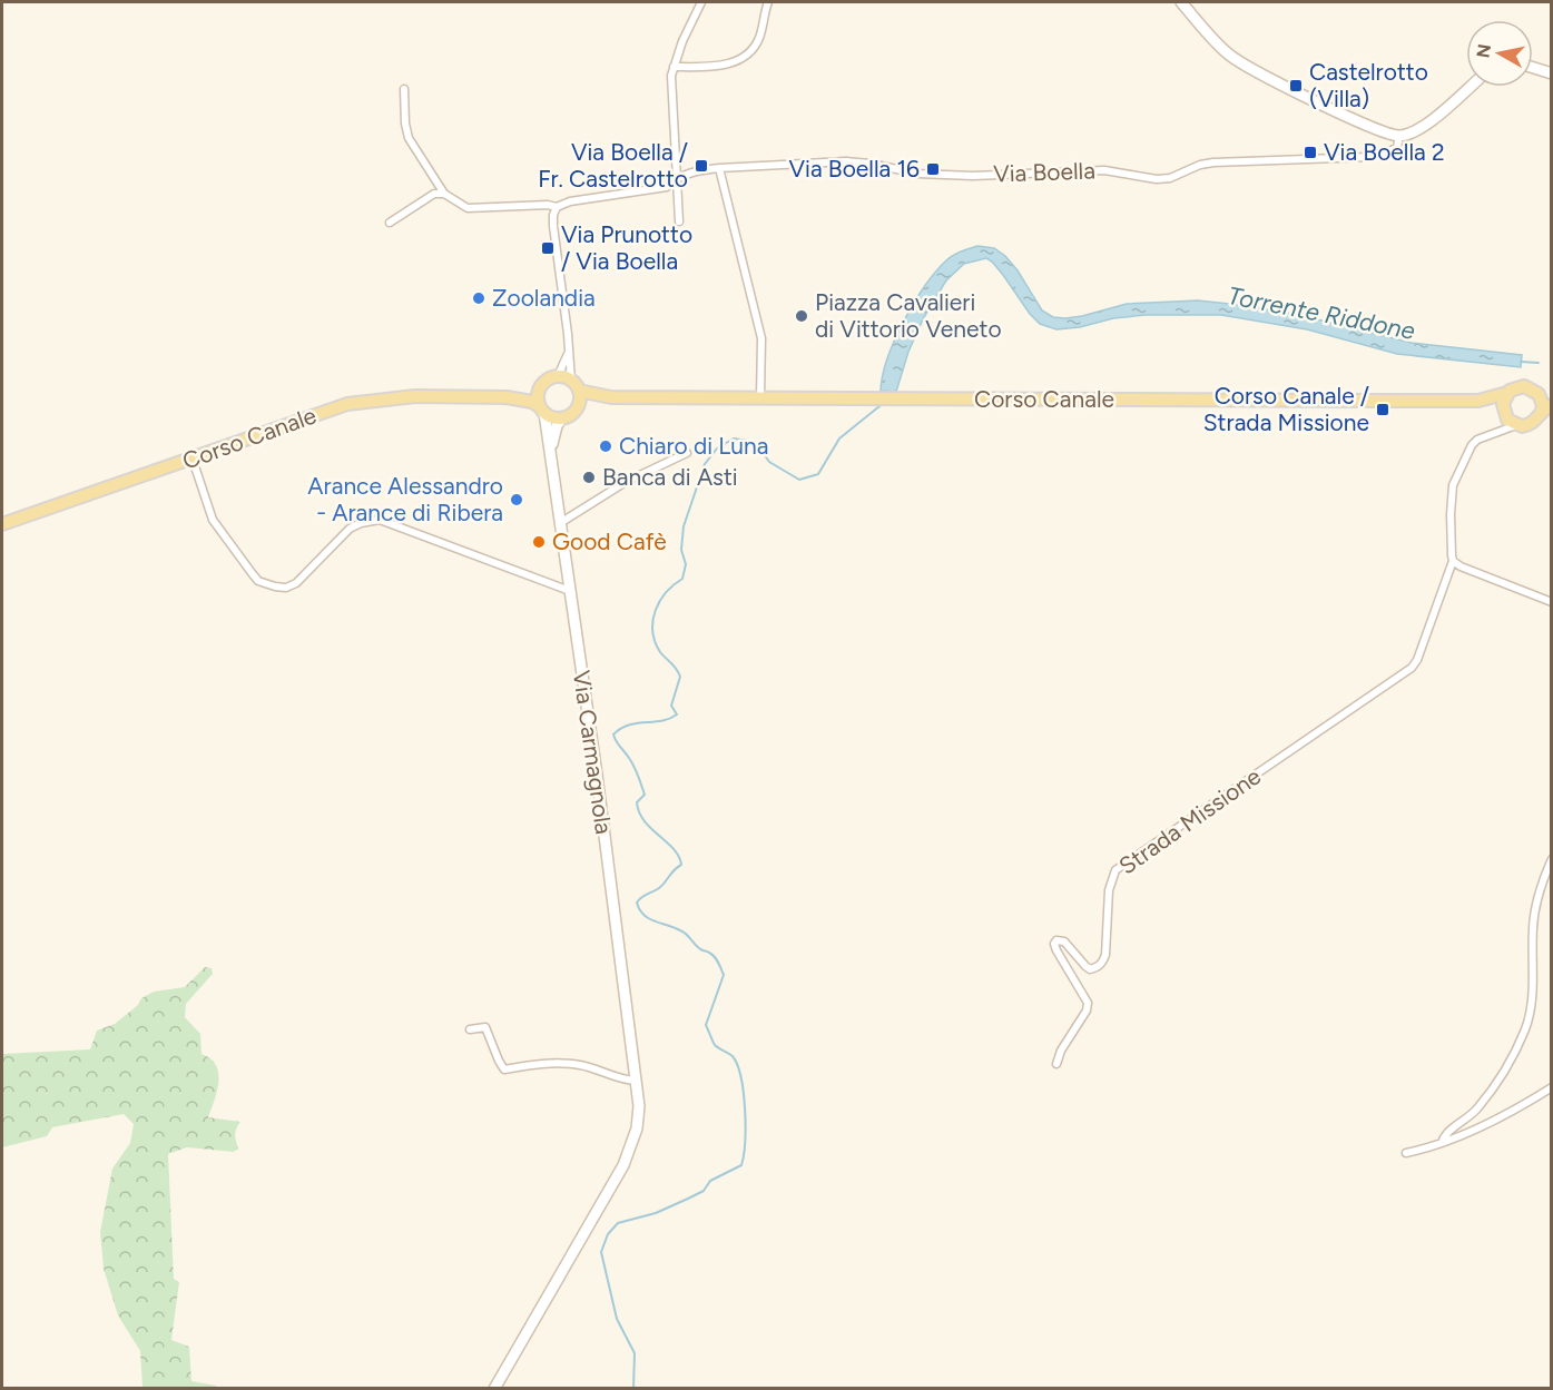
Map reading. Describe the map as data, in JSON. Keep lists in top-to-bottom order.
{
  "streets": {
    "main road": ["Corso Canale", "Via Carmagnola"],
    "street": ["Via Boella", "Strada Missione"]
  },
  "crossings": [
    ["Corso Canale", "Via Carmagnola"],
    ["Corso Canale", "Strada Missione"]
  ],
  "water": ["Torrente Riddone"],
  "places": {
    "transit": [
      "Castelrotto (Villa)",
      "Via Boella 2",
      "Via Boella / Fr. Castelrotto",
      "Via Boella 16",
      "Via Prunotto / Via Boella",
      "Corso Canale / Strada Missione"
    ],
    "other": [
      "Zoolandia",
      "Piazza Cavalieri di Vittorio Veneto",
      "Chiaro di Luna",
      "Banca di Asti",
      "Arance Alessandro - Arance di Ribera",
      "Good Cafè"
    ]
  },
  "north": "left"
}
